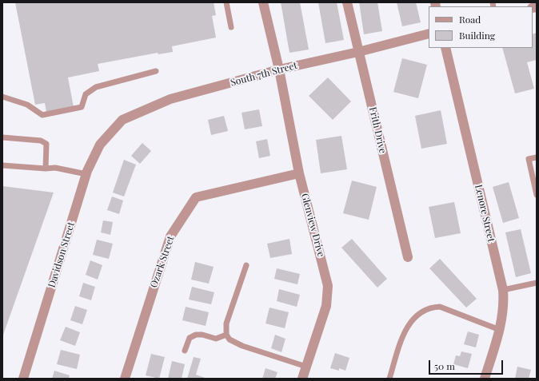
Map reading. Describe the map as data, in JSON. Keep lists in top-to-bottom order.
{
  "streets": {
    "street": [
      "South 7th Street",
      "Frith Drive",
      "Lenore Street",
      "Glenview Drive",
      "Davidson Street",
      "Ozark Street"
    ]
  },
  "crossings": [
    ["South 7th Street", "Frith Drive"],
    ["South 7th Street", "Glenview Drive"],
    ["South 7th Street", "Davidson Street"],
    ["Glenview Drive", "Ozark Street"]
  ],
  "legend": ["Road", "Building"],
  "scale_bar": "50 m"
}
